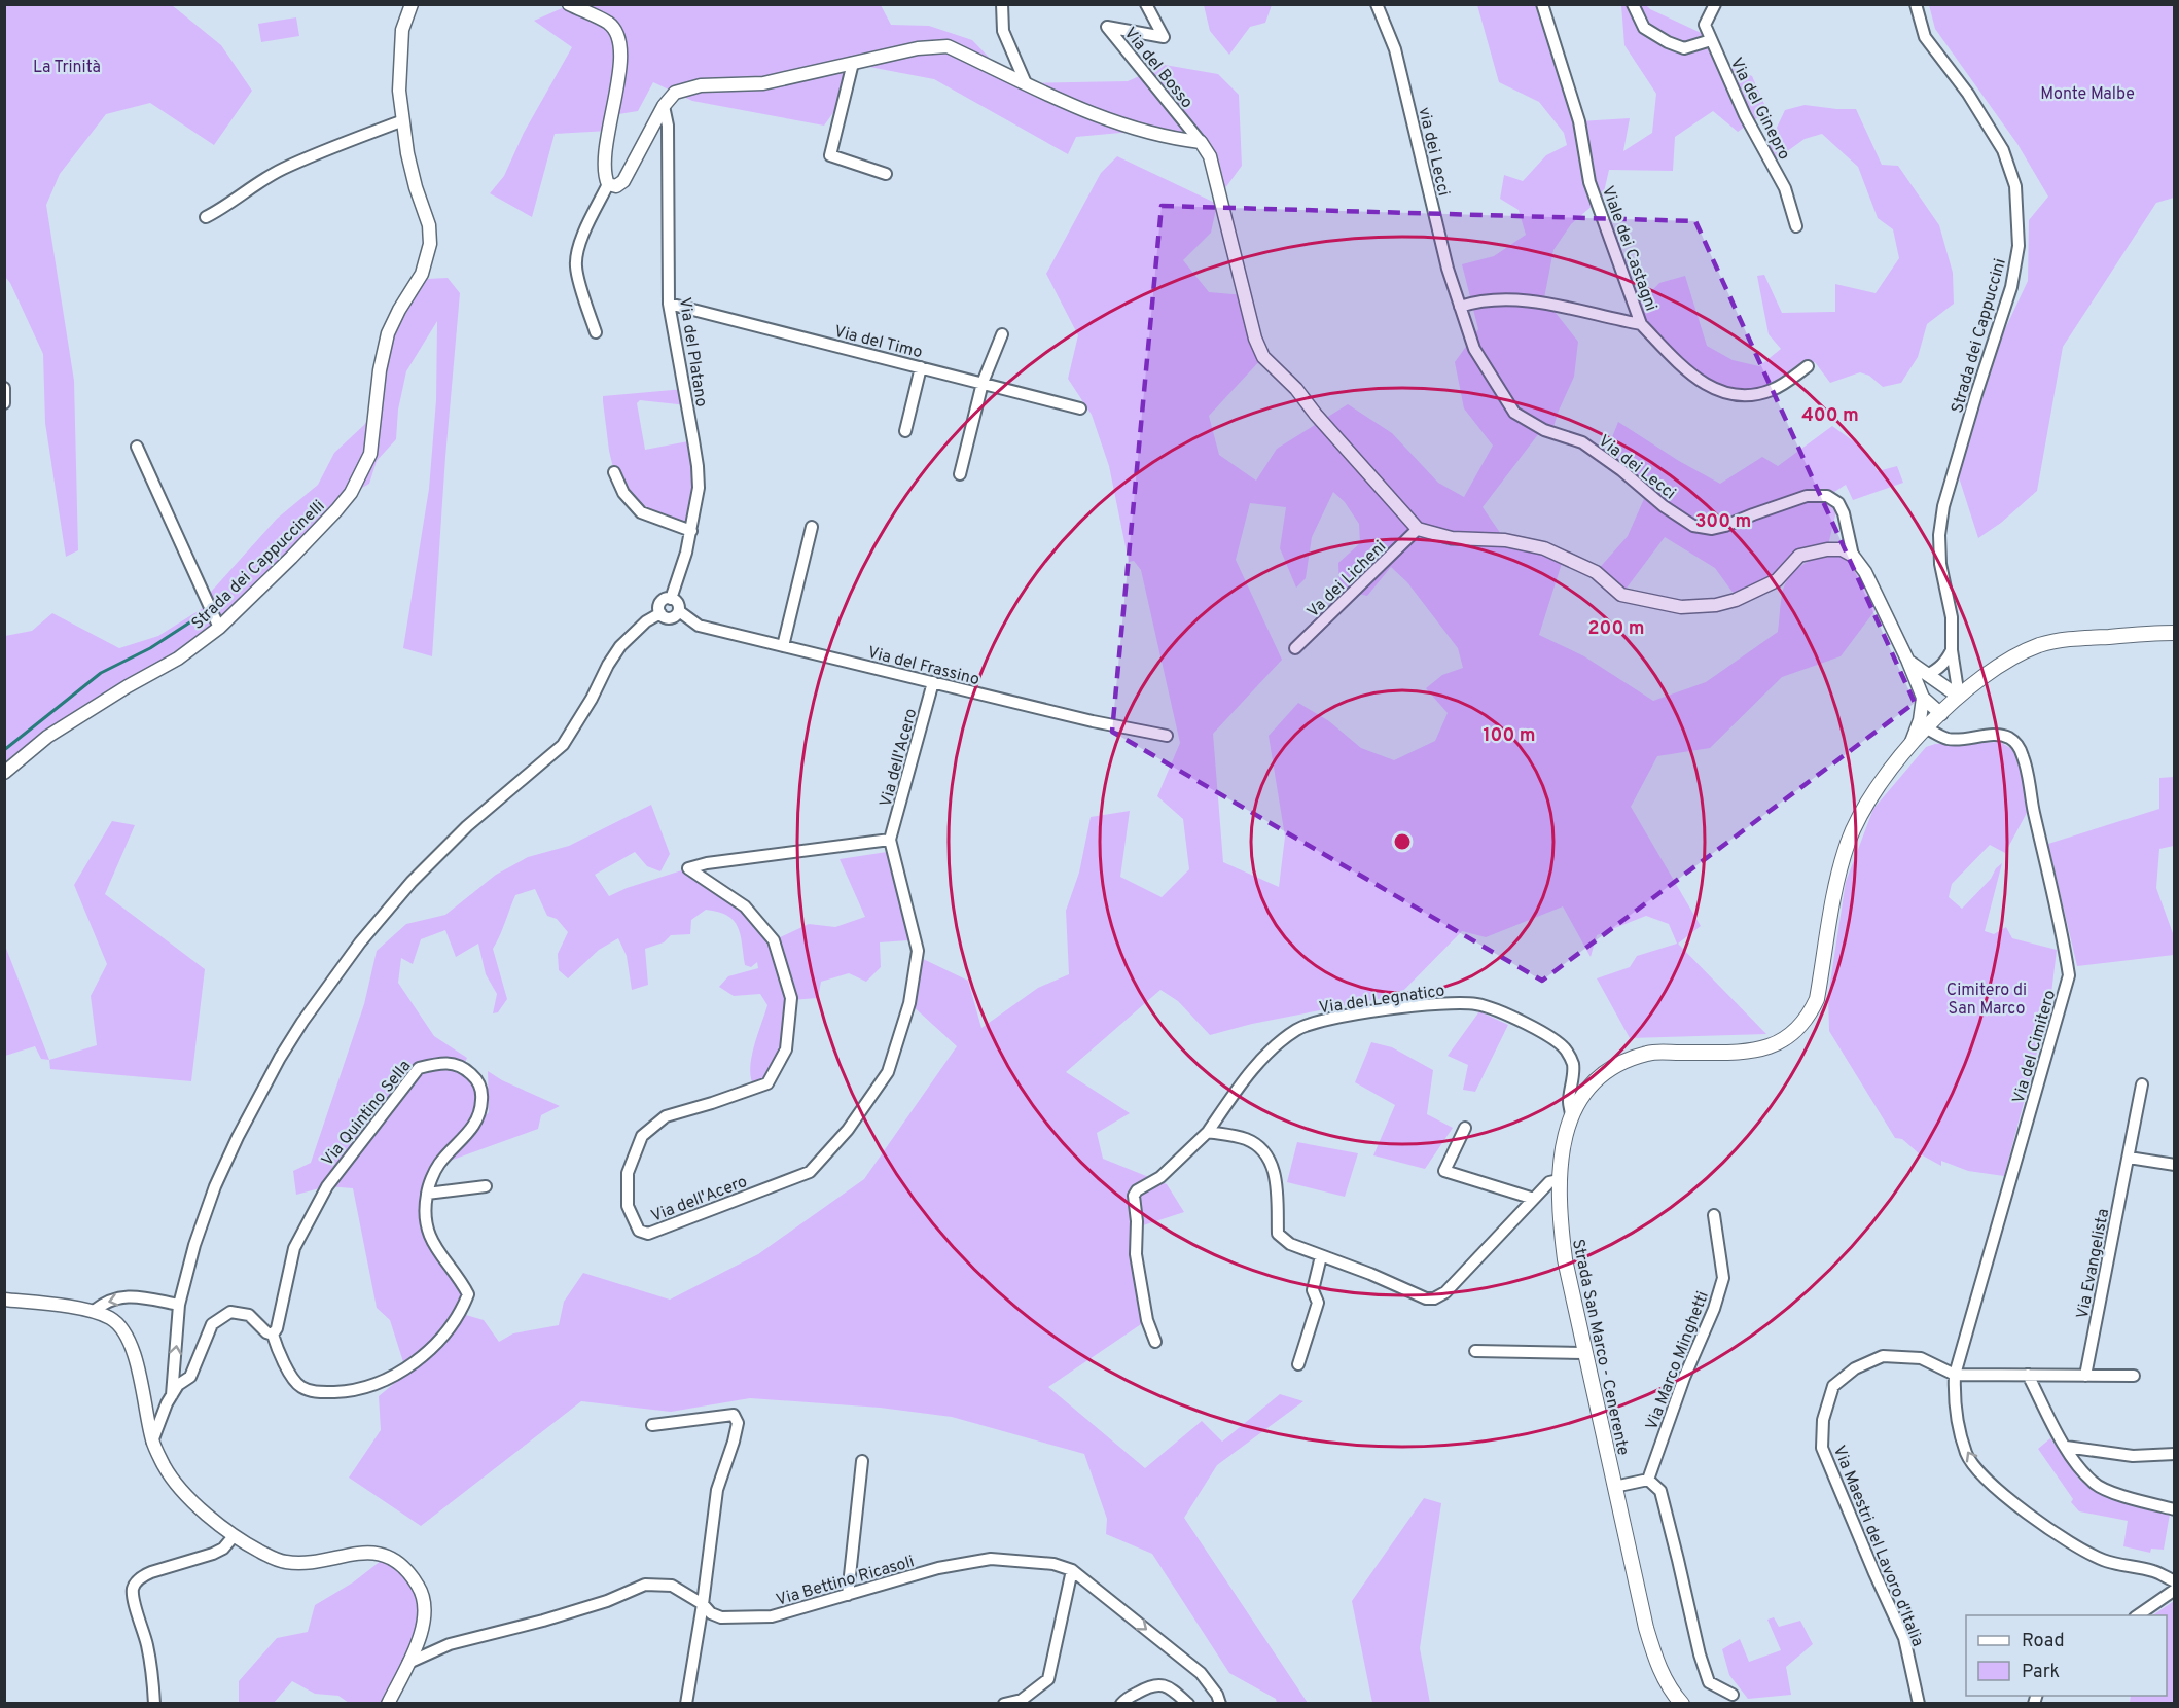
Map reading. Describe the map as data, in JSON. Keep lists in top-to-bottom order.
{
  "streets": {
    "main road": ["Strada San Marco - Cenerente"],
    "street": [
      "Via del Bosso",
      "Via del Ginepro",
      "via dei Lecci",
      "Viale dei Castagni",
      "Strada dei Cappuccini",
      "Via del Timo",
      "Via del Platano",
      "Via dei Lecci",
      "Strada dei Cappuccinelli",
      "Va dei Licheni",
      "Via del Frassino",
      "Via dell'Acero",
      "Via del Legnatico",
      "Via del Cimitero",
      "Via Quintino Sella",
      "Via Evangelista",
      "Via Marco Minghetti",
      "Via Maestri del Lavoro d'Italia",
      "Via Bettino Ricasoli"
    ]
  },
  "crossings": [
    ["via dei Lecci", "Viale dei Castagni"],
    ["via dei Lecci", "Via dei Lecci"],
    ["Viale dei Castagni", "Via dei Lecci"],
    ["Strada dei Cappuccini", "Strada San Marco - Cenerente"],
    ["Via del Timo", "Via del Platano"],
    ["Via del Platano", "Via del Frassino"],
    ["Via del Frassino", "Via dell'Acero"],
    ["Via del Legnatico", "Strada San Marco - Cenerente"],
    ["Via del Cimitero", "Strada San Marco - Cenerente"],
    ["Via del Cimitero", "Via Maestri del Lavoro d'Italia"]
  ],
  "parks": ["La Trinità", "Monte Malbe", "Cimitero di San Marco"],
  "legend": ["Road", "Park"],
  "rings": [
    "400 m",
    "300 m",
    "200 m",
    "100 m"
  ]
}
